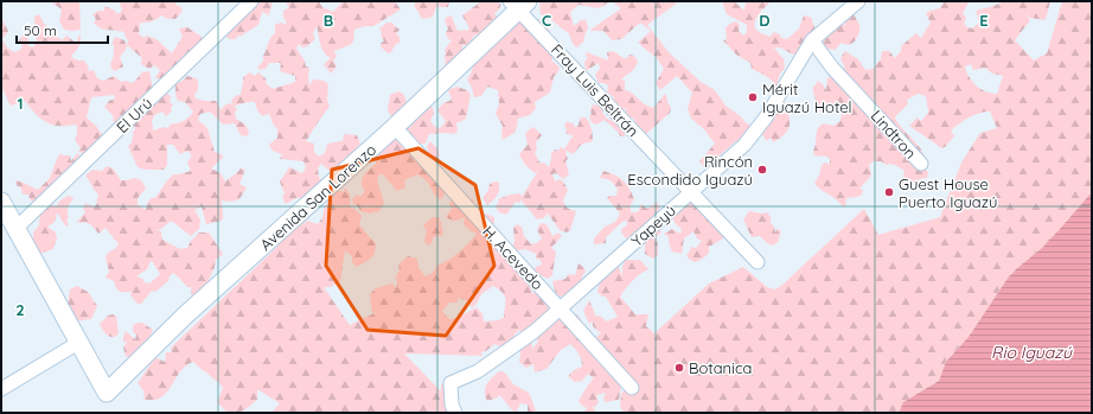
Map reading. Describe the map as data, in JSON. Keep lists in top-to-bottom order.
{
  "streets": {
    "street": [
      "Fray Luis Beltrán",
      "El Urú",
      "Lindtron",
      "Avenida San Lorenzo",
      "Yapeyú",
      "H. Acevedo"
    ]
  },
  "crossings": [
    ["Fray Luis Beltrán", "Avenida San Lorenzo"],
    ["Fray Luis Beltrán", "Yapeyú"],
    ["Lindtron", "Yapeyú"],
    ["Avenida San Lorenzo", "H. Acevedo"],
    ["Yapeyú", "H. Acevedo"]
  ],
  "water": ["Rio Iguazú"],
  "places": [
    "Mérit Iguazú Hotel",
    "Rincón Escondido Iguazú",
    "Guest House Puerto Iguazú",
    "Botanica"
  ],
  "scale_bar": "50 m",
  "grid": {
    "columns": [
      "B",
      "C",
      "D",
      "E"
    ],
    "rows": ["1", "2"]
  }
}
